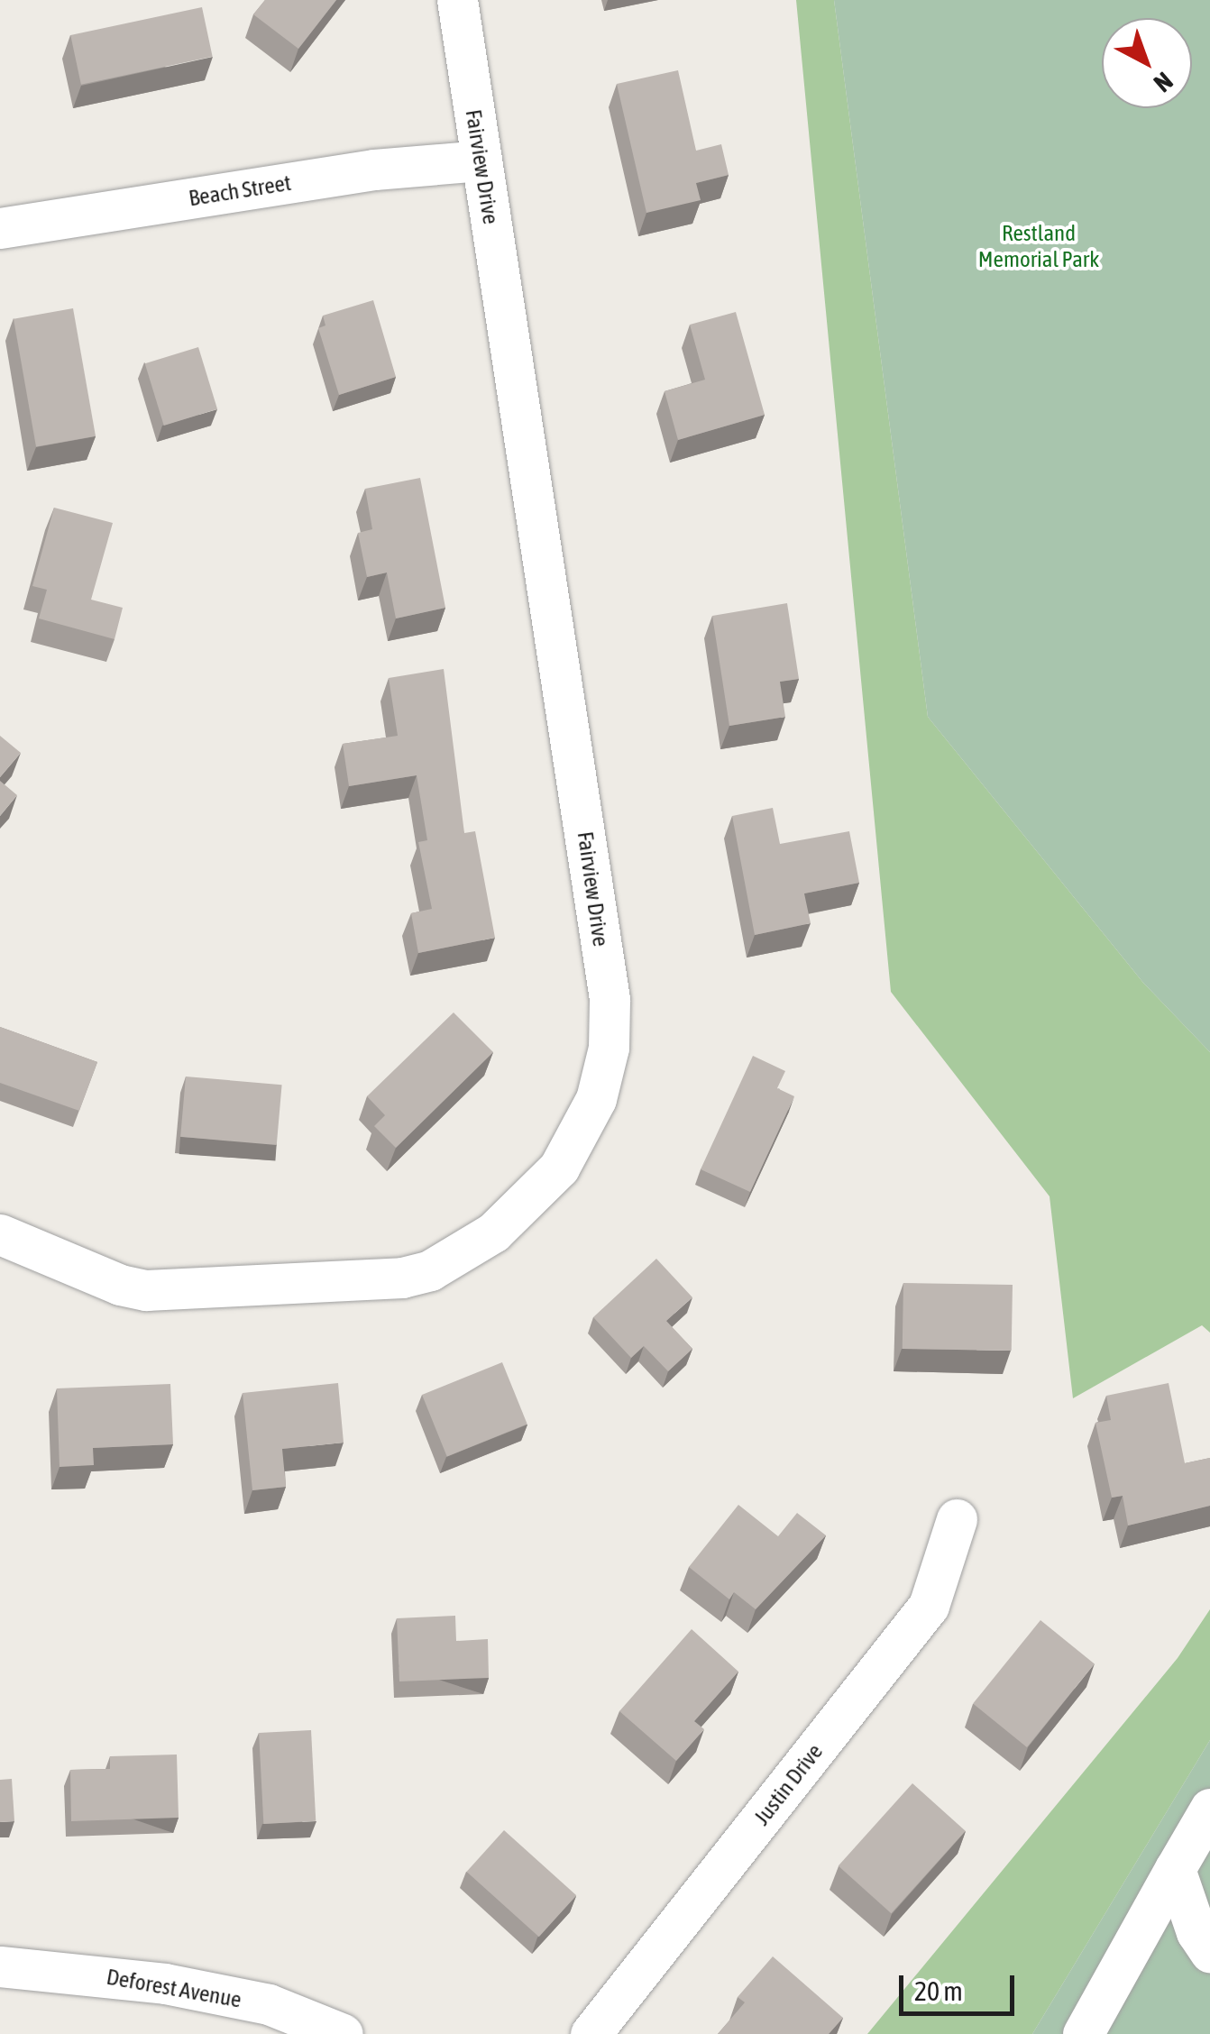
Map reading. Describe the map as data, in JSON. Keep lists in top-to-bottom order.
{
  "streets": {
    "street": [
      "Fairview Drive",
      "Beach Street",
      "Justin Drive",
      "Deforest Avenue"
    ]
  },
  "crossings": [
    ["Fairview Drive", "Beach Street"]
  ],
  "parks": ["Restland Memorial Park"],
  "scale_bar": "20 m",
  "north": "bottom right"
}
